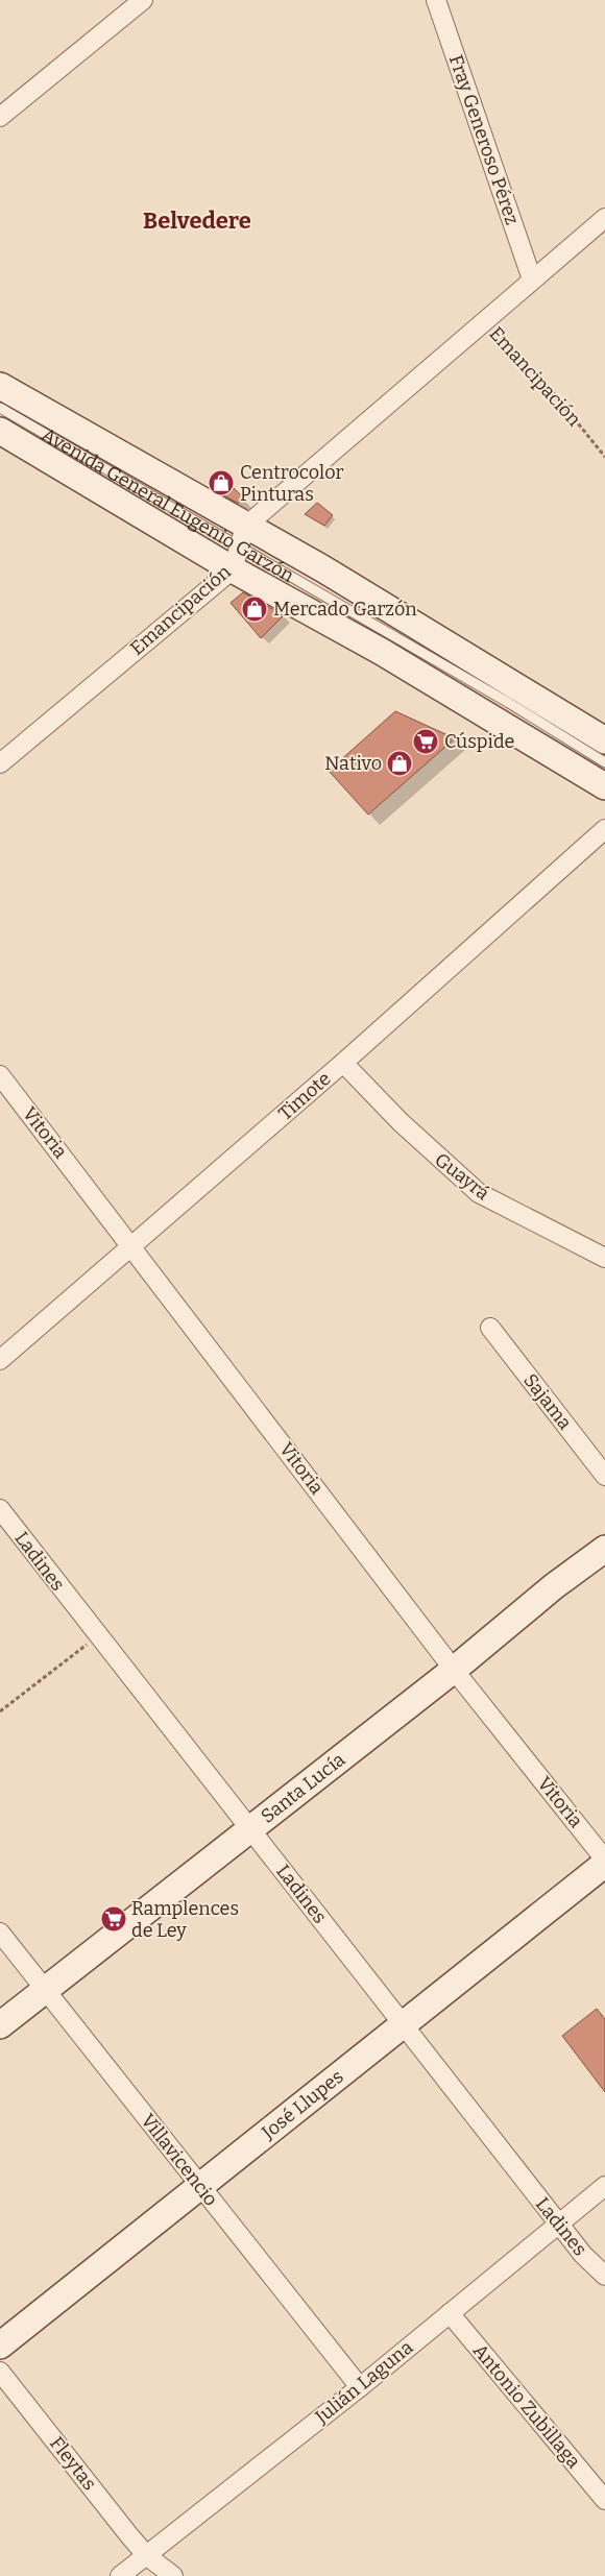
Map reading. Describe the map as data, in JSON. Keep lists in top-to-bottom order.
{
  "streets": {
    "street": [
      "Fray Generoso Pérez",
      "Emancipación",
      "Avenida General Eugenio Garzón",
      "Timote",
      "Vitoria",
      "Guayrá",
      "Sajama",
      "Ladines",
      "Santa Lucía",
      "José Llupes",
      "Villavicencio",
      "Julián Laguna",
      "Antonio Zubillaga",
      "Fleytas"
    ]
  },
  "crossings": [
    ["Fray Generoso Pérez", "Emancipación"],
    ["Emancipación", "Avenida General Eugenio Garzón"],
    ["Timote", "Vitoria"],
    ["Timote", "Guayrá"],
    ["Vitoria", "Santa Lucía"],
    ["Ladines", "Santa Lucía"],
    ["Ladines", "José Llupes"],
    ["Ladines", "Julián Laguna"],
    ["Santa Lucía", "Villavicencio"],
    ["José Llupes", "Villavicencio"],
    ["Villavicencio", "Julián Laguna"],
    ["Julián Laguna", "Antonio Zubillaga"],
    ["Julián Laguna", "Fleytas"]
  ],
  "districts": ["Belvedere"],
  "places": {
    "shop": ["Centrocolor Pinturas", "Mercado Garzón", "Nativo"],
    "supermarket": ["Cúspide", "Ramplences de Ley"]
  }
}
